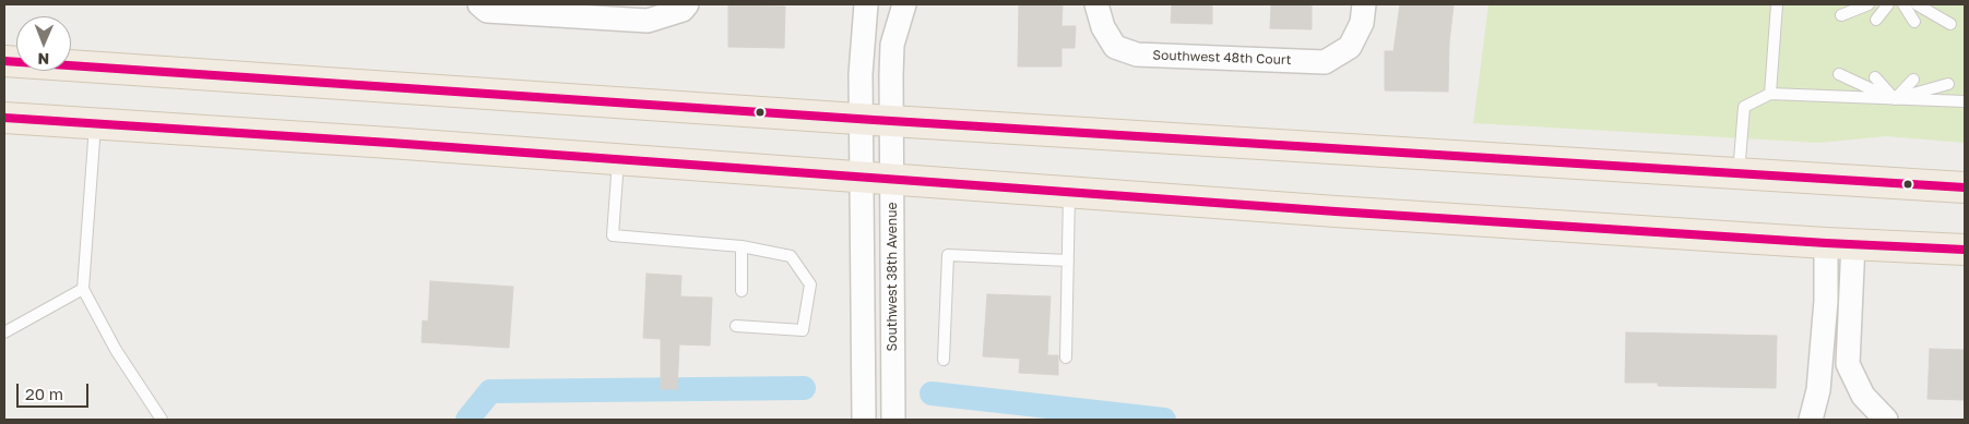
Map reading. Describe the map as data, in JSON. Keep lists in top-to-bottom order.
{
  "streets": {
    "street": ["Southwest 48th Court", "Southwest 38th Avenue"]
  },
  "scale_bar": "20 m",
  "north": "bottom"
}
